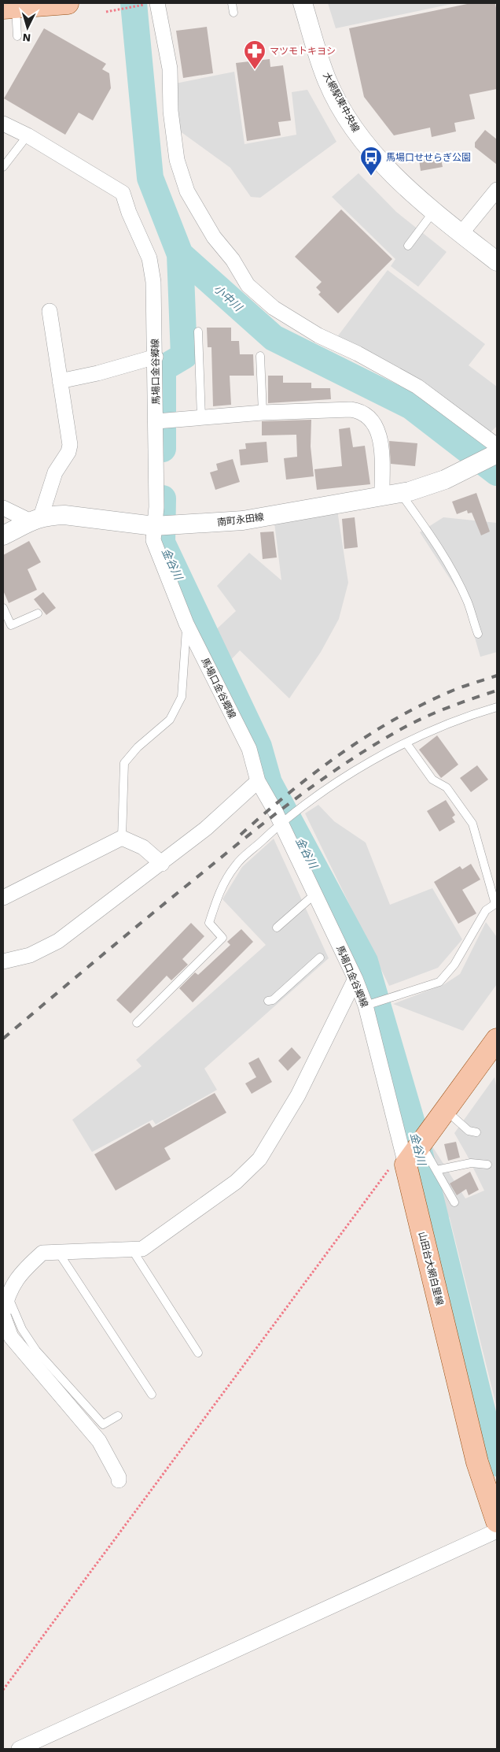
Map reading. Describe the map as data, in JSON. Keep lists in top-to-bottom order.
{
  "streets": {
    "main road": ["山田台大網白里線"],
    "street": ["大網駅東中央線", "馬場口金谷郷線", "南町永田線"]
  },
  "crossings": [
    ["馬場口金谷郷線", "南町永田線"],
    ["馬場口金谷郷線", "山田台大網白里線"]
  ],
  "water": ["小中川", "金谷川"],
  "places": {
    "pharmacy": ["マツモトキヨシ"],
    "bus stop": ["馬場口せせらぎ公園"]
  },
  "north": "bottom"
}
